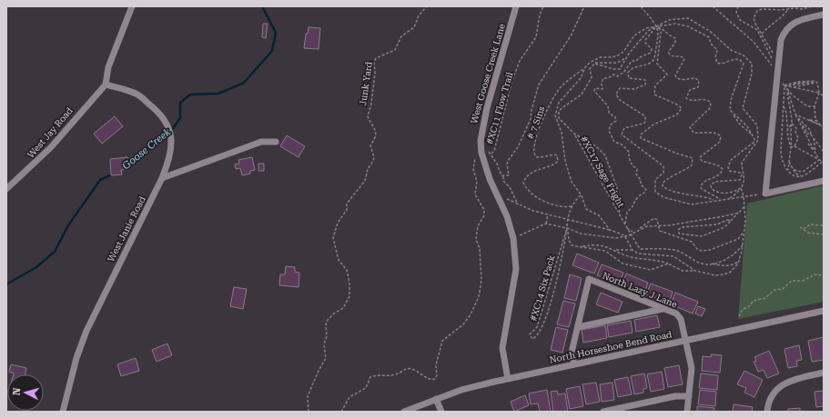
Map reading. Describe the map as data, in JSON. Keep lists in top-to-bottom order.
{
  "streets": {
    "street": [
      "West Goose Creek Lane",
      "West Jay Road",
      "West Janie Road",
      "North Lazy J Lane",
      "North Horseshoe Bend Road"
    ],
    "path": [
      "Junk Yard",
      "#XC11 Flow Trail",
      "# 7 Sins",
      "#XC17 Sage Fright",
      "#XC14 Six Pack"
    ]
  },
  "crossings": [
    ["West Goose Creek Lane", "North Horseshoe Bend Road"],
    ["West Jay Road", "West Janie Road"],
    ["North Lazy J Lane", "North Horseshoe Bend Road"]
  ],
  "water": ["Goose Creek"],
  "north": "left"
}
